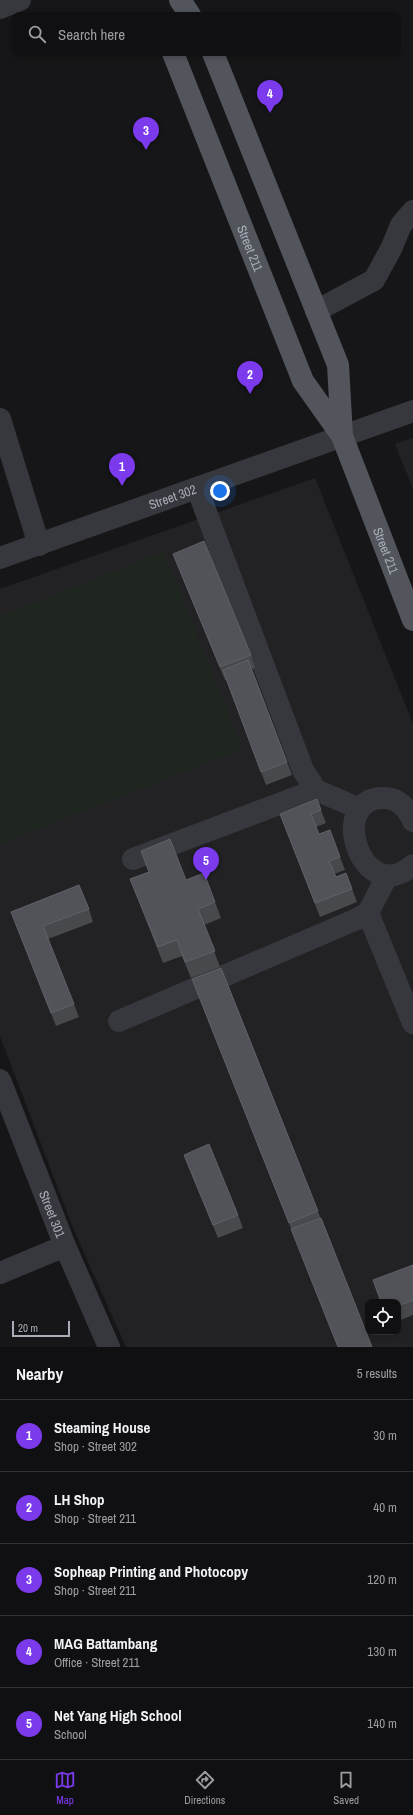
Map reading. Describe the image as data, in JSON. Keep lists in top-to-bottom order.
{
  "streets": {
    "main road": ["Street 211"],
    "street": ["Street 302", "Street 301"]
  },
  "crossings": [
    ["Street 211", "Street 302"]
  ],
  "scale_bar": "20 m",
  "page": {
    "search": "Search here",
    "pins": [
      "4",
      "3",
      "2",
      "1",
      "5"
    ],
    "scale": "20 m",
    "heading": ["Nearby", "5 results"],
    "list": [
      {
        "mark": "1",
        "name": "Steaming House",
        "note": "Shop · Street 302",
        "value": "30 m"
      },
      {
        "mark": "2",
        "name": "LH Shop",
        "note": "Shop · Street 211",
        "value": "40 m"
      },
      {
        "mark": "3",
        "name": "Sopheap Printing and Photocopy",
        "note": "Shop · Street 211",
        "value": "120 m"
      },
      {
        "mark": "4",
        "name": "MAG Battambang",
        "note": "Office · Street 211",
        "value": "130 m"
      },
      {
        "mark": "5",
        "name": "Net Yang High School",
        "note": "School",
        "value": "140 m"
      }
    ],
    "nav": ["Map", "Directions", "Saved"]
  }
}
